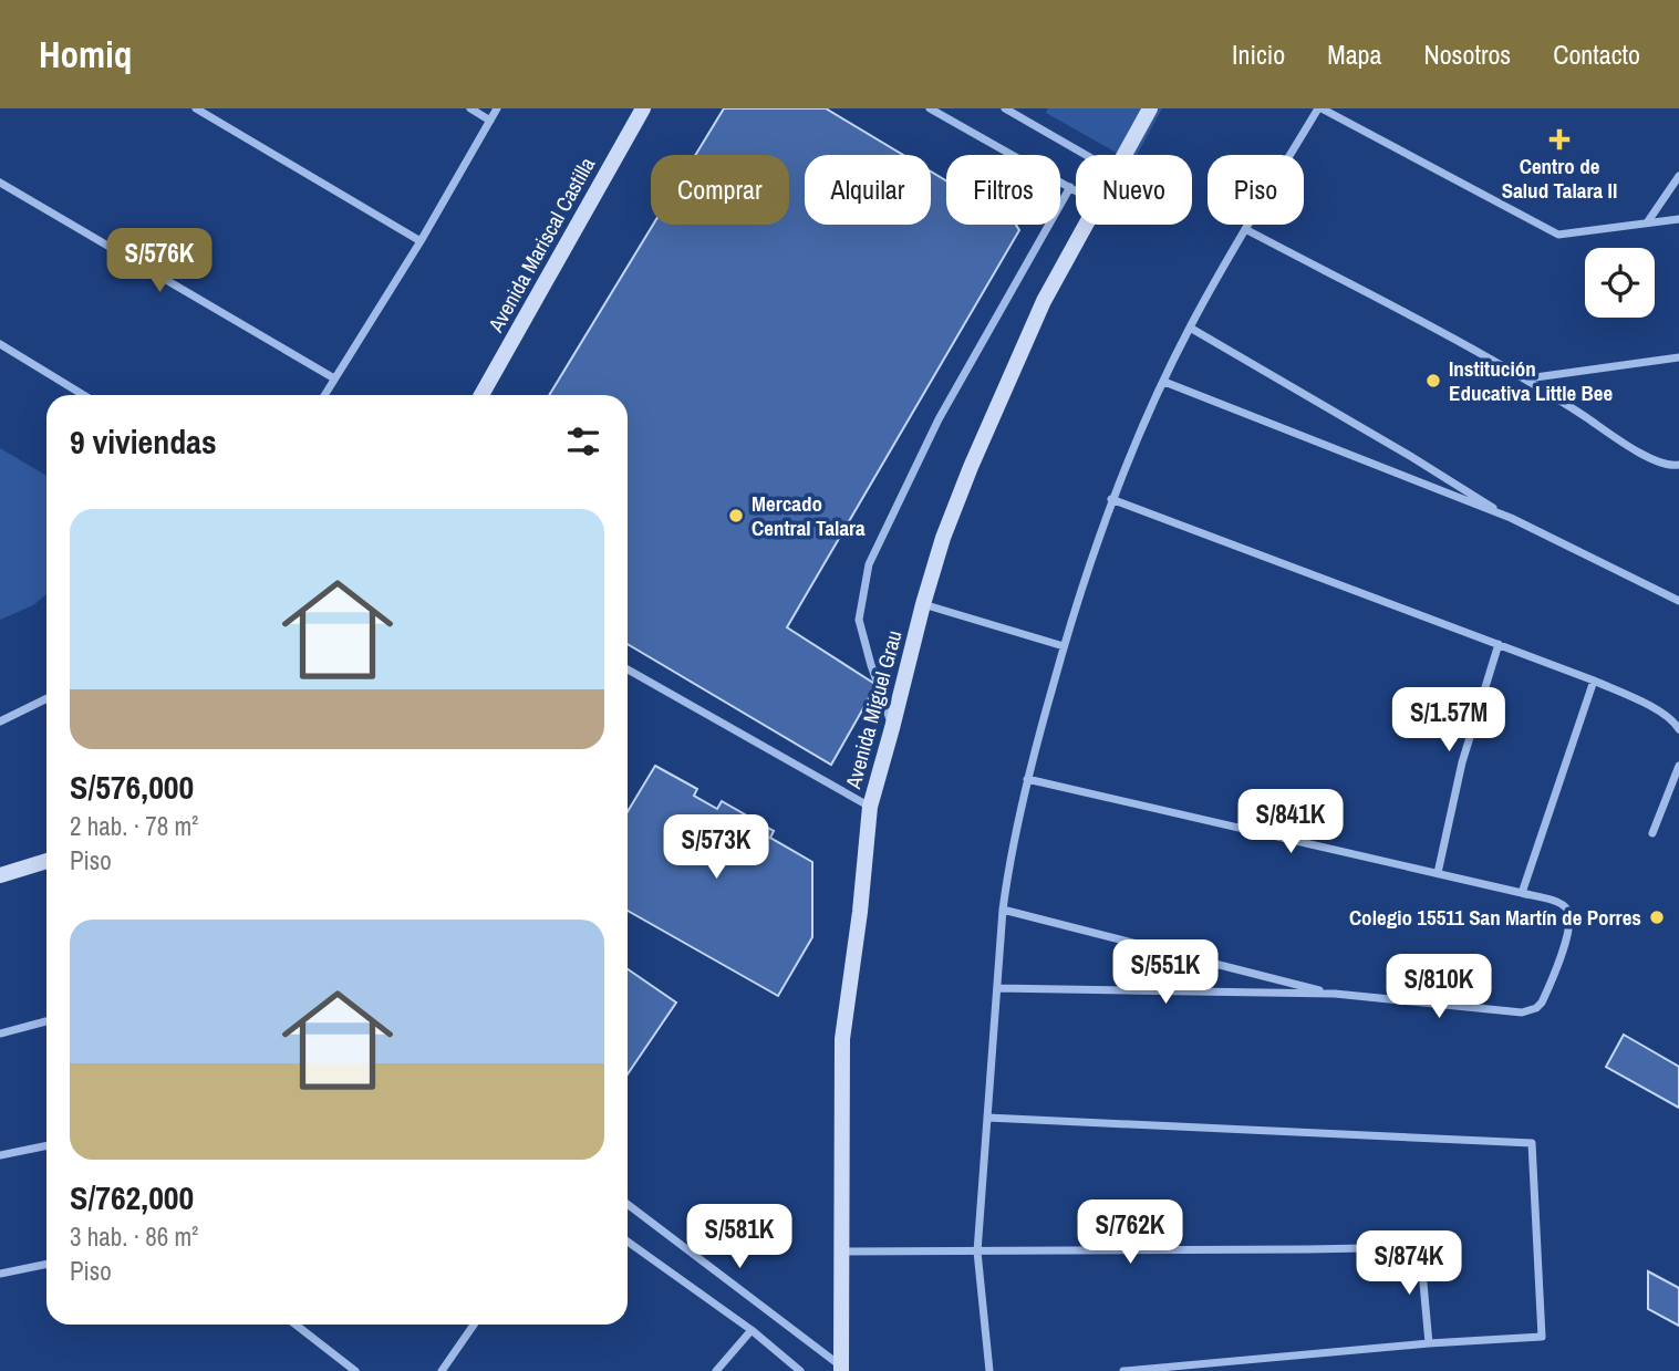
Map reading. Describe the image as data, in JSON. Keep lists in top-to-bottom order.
{
  "streets": {
    "main road": ["Avenida Mariscal Castilla", "Avenida Miguel Grau"]
  },
  "places": {
    "health": ["Centro de Salud Talara II"],
    "other": ["Institución Educativa Little Bee", "Mercado Central Talara", "Colegio 15511 San Martín de Porres"]
  },
  "page": {
    "header": "Homiq",
    "nav": [
      "Inicio",
      "Mapa",
      "Nosotros",
      "Contacto"
    ],
    "chip": [
      "Comprar",
      "Alquilar",
      "Filtros",
      "Nuevo",
      "Piso"
    ],
    "price": [
      "S/576K",
      "S/1.57M",
      "S/841K",
      "S/573K",
      "S/551K",
      "S/810K",
      "S/762K",
      "S/581K",
      "S/874K"
    ],
    "heading": "9 viviendas",
    "list": [
      {
        "name": "S/576,000",
        "note": "2 hab. · 78 m² · Piso"
      },
      {
        "name": "S/762,000",
        "note": "3 hab. · 86 m² · Piso"
      }
    ]
  }
}
